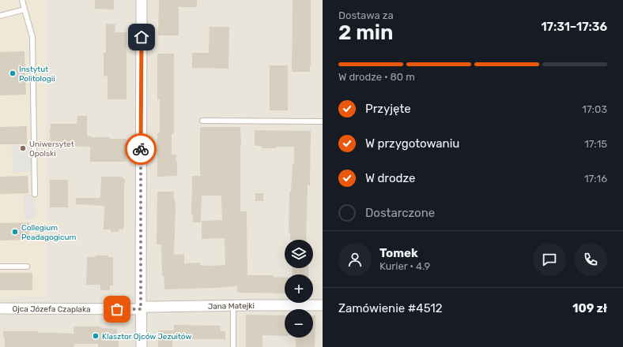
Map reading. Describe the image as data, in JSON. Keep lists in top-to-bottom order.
{
  "streets": {
    "street": ["Jana Matejki", "Ojca Józefa Czaplaka"]
  },
  "crossings": [
    ["Jana Matejki", "Ojca Józefa Czaplaka"]
  ],
  "places": [
    "Instytut Politologii",
    "Uniwersytet Opolski",
    "Collegium Peadagogicum",
    "Klasztor Ojców Jezuitów"
  ],
  "page": {
    "heading": ["2 min", "Dostawa za", "17:31–17:36"],
    "panel": [
      "Tomek",
      "Kurier · 4.9",
      "Zamówienie #4512",
      "109 zł"
    ],
    "bar": "W drodze · 80 m",
    "list": [
      ["Przyjęte", "17:03"],
      ["W przygotowaniu", "17:15"],
      ["W drodze", "17:16"],
      "Dostarczone"
    ],
    "map_buttons": ["+", "−"]
  }
}
